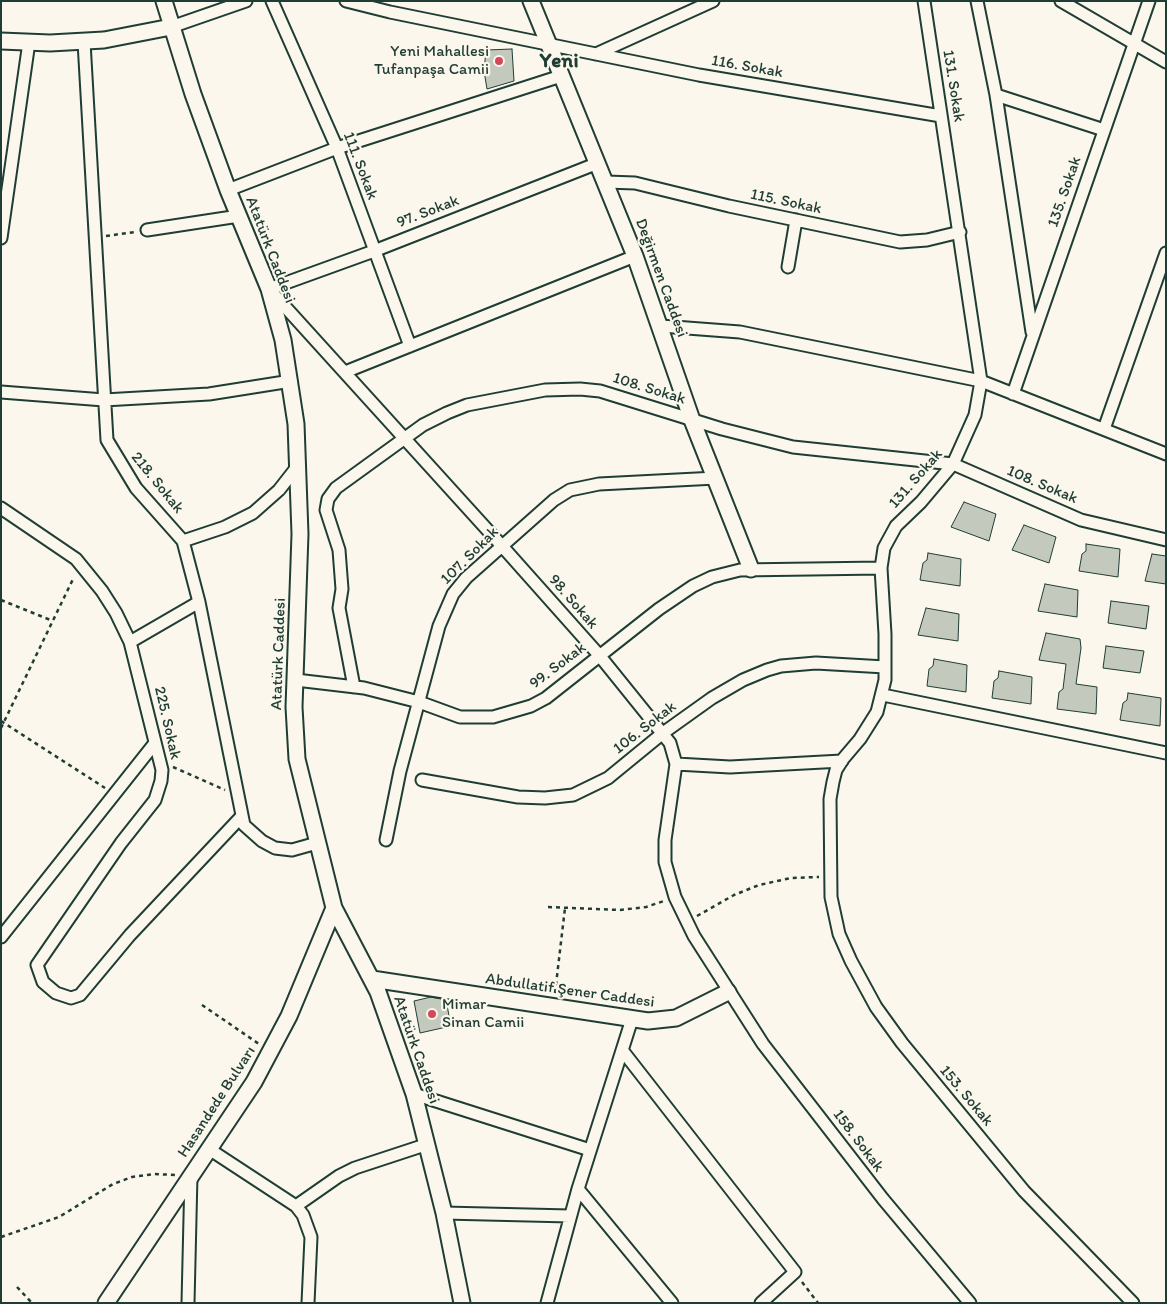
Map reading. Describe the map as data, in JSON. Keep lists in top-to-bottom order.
{
  "streets": {
    "street": [
      "116. Sokak",
      "131. Sokak",
      "111. Sokak",
      "135. Sokak",
      "115. Sokak",
      "97. Sokak",
      "Atatürk Caddesi",
      "Değirmen Caddesi",
      "108. Sokak",
      "218. Sokak",
      "107. Sokak",
      "98. Sokak",
      "99. Sokak",
      "225. Sokak",
      "106. Sokak",
      "Abdullatif Şener Caddesi",
      "153. Sokak",
      "Hasandede Bulvarı",
      "158. Sokak"
    ]
  },
  "crossings": [
    ["116. Sokak", "131. Sokak"],
    ["116. Sokak", "Değirmen Caddesi"],
    ["131. Sokak", "115. Sokak"],
    ["131. Sokak", "108. Sokak"],
    ["131. Sokak", "99. Sokak"],
    ["131. Sokak", "106. Sokak"],
    ["131. Sokak", "153. Sokak"],
    ["111. Sokak", "97. Sokak"],
    ["115. Sokak", "Değirmen Caddesi"],
    ["97. Sokak", "Atatürk Caddesi"],
    ["97. Sokak", "Değirmen Caddesi"],
    ["97. Sokak", "98. Sokak"],
    ["Atatürk Caddesi", "218. Sokak"],
    ["Atatürk Caddesi", "98. Sokak"],
    ["Atatürk Caddesi", "99. Sokak"],
    ["Atatürk Caddesi", "Abdullatif Şener Caddesi"],
    ["Atatürk Caddesi", "Hasandede Bulvarı"],
    ["Değirmen Caddesi", "108. Sokak"],
    ["Değirmen Caddesi", "107. Sokak"],
    ["Değirmen Caddesi", "99. Sokak"],
    ["108. Sokak", "98. Sokak"],
    ["108. Sokak", "99. Sokak"],
    ["218. Sokak", "225. Sokak"],
    ["107. Sokak", "98. Sokak"],
    ["107. Sokak", "99. Sokak"],
    ["98. Sokak", "99. Sokak"],
    ["98. Sokak", "106. Sokak"],
    ["98. Sokak", "Abdullatif Şener Caddesi"],
    ["98. Sokak", "158. Sokak"],
    ["Abdullatif Şener Caddesi", "158. Sokak"]
  ],
  "districts": ["Yeni"],
  "places": ["Yeni Mahallesi Tufanpaşa Camii", "Mimar Sinan Camii"]
}
